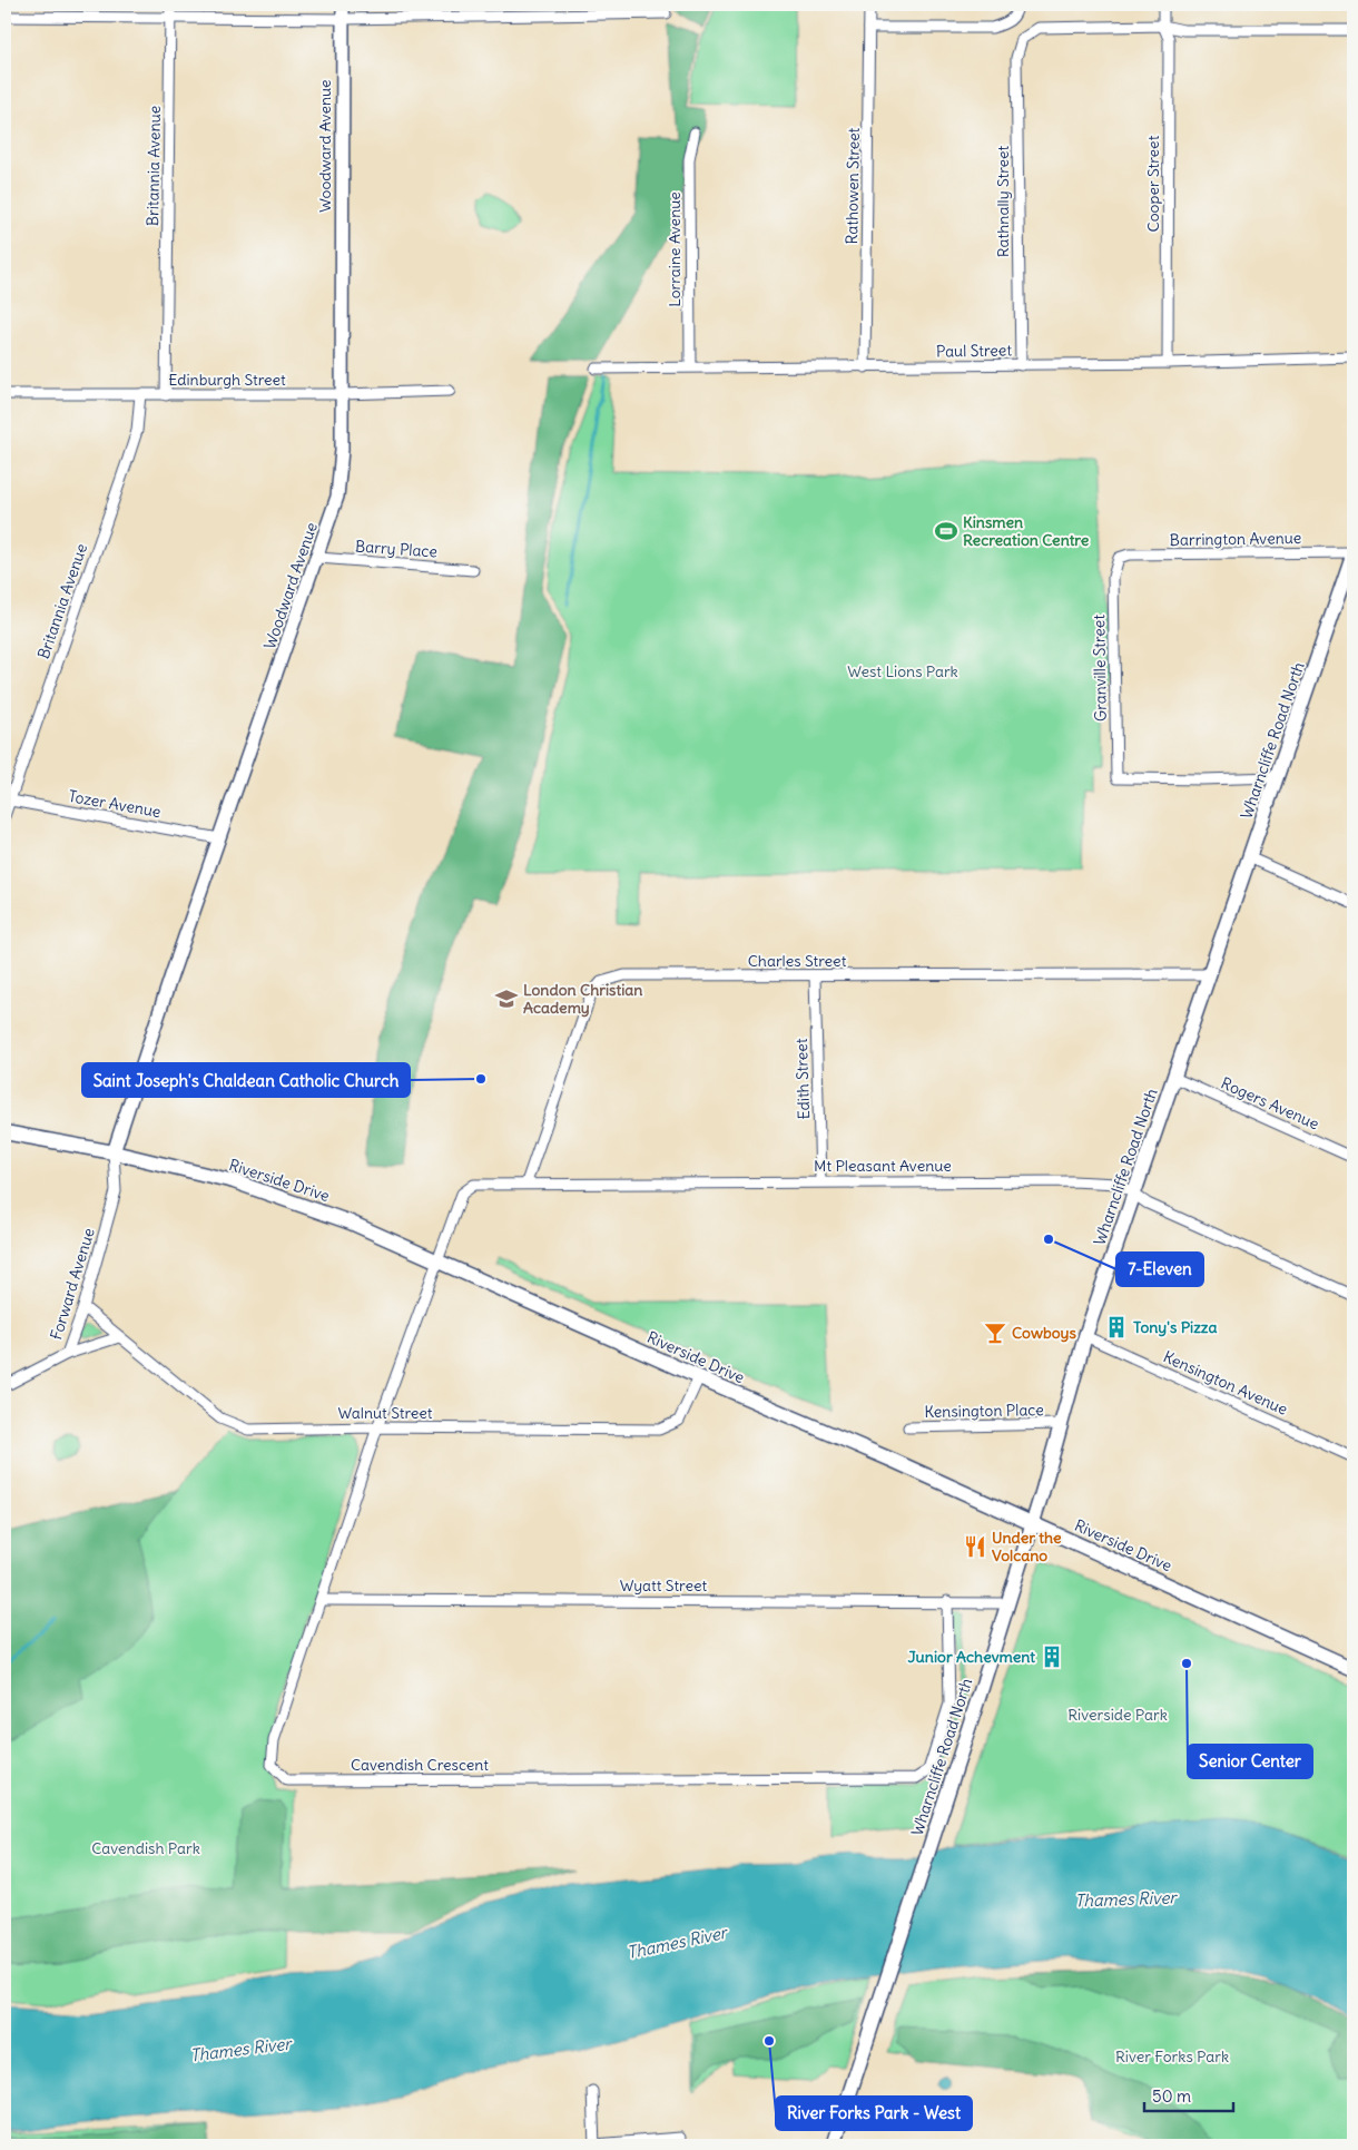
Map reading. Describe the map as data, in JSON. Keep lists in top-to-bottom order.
{
  "streets": {
    "main road": ["Wharncliffe Road North", "Riverside Drive"],
    "street": [
      "Woodward Avenue",
      "Britannia Avenue",
      "Cooper Street",
      "Rathowen Street",
      "Rathnally Street",
      "Lorraine Avenue",
      "Paul Street",
      "Edinburgh Street",
      "Barrington Avenue",
      "Barry Place",
      "Granville Street",
      "Tozer Avenue",
      "Charles Street",
      "Edith Street",
      "Rogers Avenue",
      "Mt Pleasant Avenue",
      "Forward Avenue",
      "Kensington Avenue",
      "Kensington Place",
      "Walnut Street",
      "Wyatt Street",
      "Cavendish Crescent"
    ]
  },
  "crossings": [
    ["Woodward Avenue", "Edinburgh Street"],
    ["Woodward Avenue", "Barry Place"],
    ["Woodward Avenue", "Tozer Avenue"],
    ["Woodward Avenue", "Riverside Drive"],
    ["Woodward Avenue", "Forward Avenue"],
    ["Britannia Avenue", "Edinburgh Street"],
    ["Britannia Avenue", "Tozer Avenue"],
    ["Cooper Street", "Rathnally Street"],
    ["Cooper Street", "Paul Street"],
    ["Rathowen Street", "Paul Street"],
    ["Rathnally Street", "Paul Street"],
    ["Lorraine Avenue", "Paul Street"],
    ["Barrington Avenue", "Granville Street"],
    ["Barrington Avenue", "Wharncliffe Road North"],
    ["Granville Street", "Wharncliffe Road North"],
    ["Wharncliffe Road North", "Charles Street"],
    ["Wharncliffe Road North", "Rogers Avenue"],
    ["Wharncliffe Road North", "Mt Pleasant Avenue"],
    ["Wharncliffe Road North", "Riverside Drive"],
    ["Wharncliffe Road North", "Kensington Avenue"],
    ["Wharncliffe Road North", "Kensington Place"],
    ["Wharncliffe Road North", "Wyatt Street"],
    ["Charles Street", "Edith Street"],
    ["Charles Street", "Mt Pleasant Avenue"],
    ["Edith Street", "Mt Pleasant Avenue"],
    ["Mt Pleasant Avenue", "Riverside Drive"],
    ["Mt Pleasant Avenue", "Cavendish Crescent"],
    ["Riverside Drive", "Forward Avenue"],
    ["Riverside Drive", "Walnut Street"],
    ["Riverside Drive", "Cavendish Crescent"],
    ["Forward Avenue", "Walnut Street"],
    ["Walnut Street", "Cavendish Crescent"],
    ["Wyatt Street", "Cavendish Crescent"]
  ],
  "water": ["Thames River"],
  "parks": [
    "West Lions Park",
    "Riverside Park",
    "Cavendish Park",
    "River Forks Park"
  ],
  "places": {
    "sports": ["Kinsmen Recreation Centre"],
    "school or university": ["London Christian Academy"],
    "other": [
      "Saint Joseph's Chaldean Catholic Church",
      "7-Eleven",
      "Senior Center",
      "River Forks Park - West"
    ],
    "building": ["Tony's Pizza", "Junior Achevment"],
    "bar": ["Cowboys"],
    "restaurant": ["Under the Volcano"]
  },
  "scale_bar": "50 m"
}
